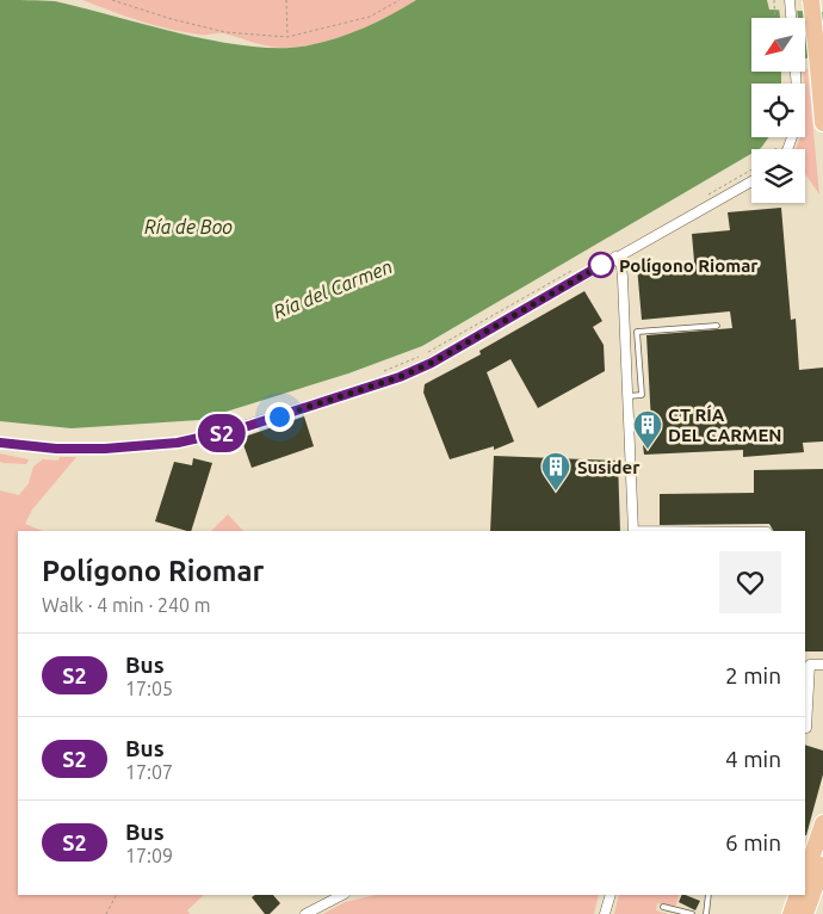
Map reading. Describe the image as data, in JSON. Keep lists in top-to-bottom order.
{
  "water": ["Ría de Boo", "Ría del Carmen"],
  "places": {
    "other": ["Polígono Riomar"],
    "building": ["CT RÍA DEL CARMEN", "Susider"]
  },
  "lines": ["bus line S2"],
  "north": "bottom left",
  "page": {
    "on_map": "S2",
    "heading": ["Polígono Riomar", "Walk · 4 min · 240 m"],
    "list": [
      {
        "mark": "S2",
        "name": "Bus",
        "note": "17:05",
        "value": "2 min"
      },
      {
        "mark": "S2",
        "name": "Bus",
        "note": "17:07",
        "value": "4 min"
      },
      {
        "mark": "S2",
        "name": "Bus",
        "note": "17:09",
        "value": "6 min"
      }
    ]
  }
}
